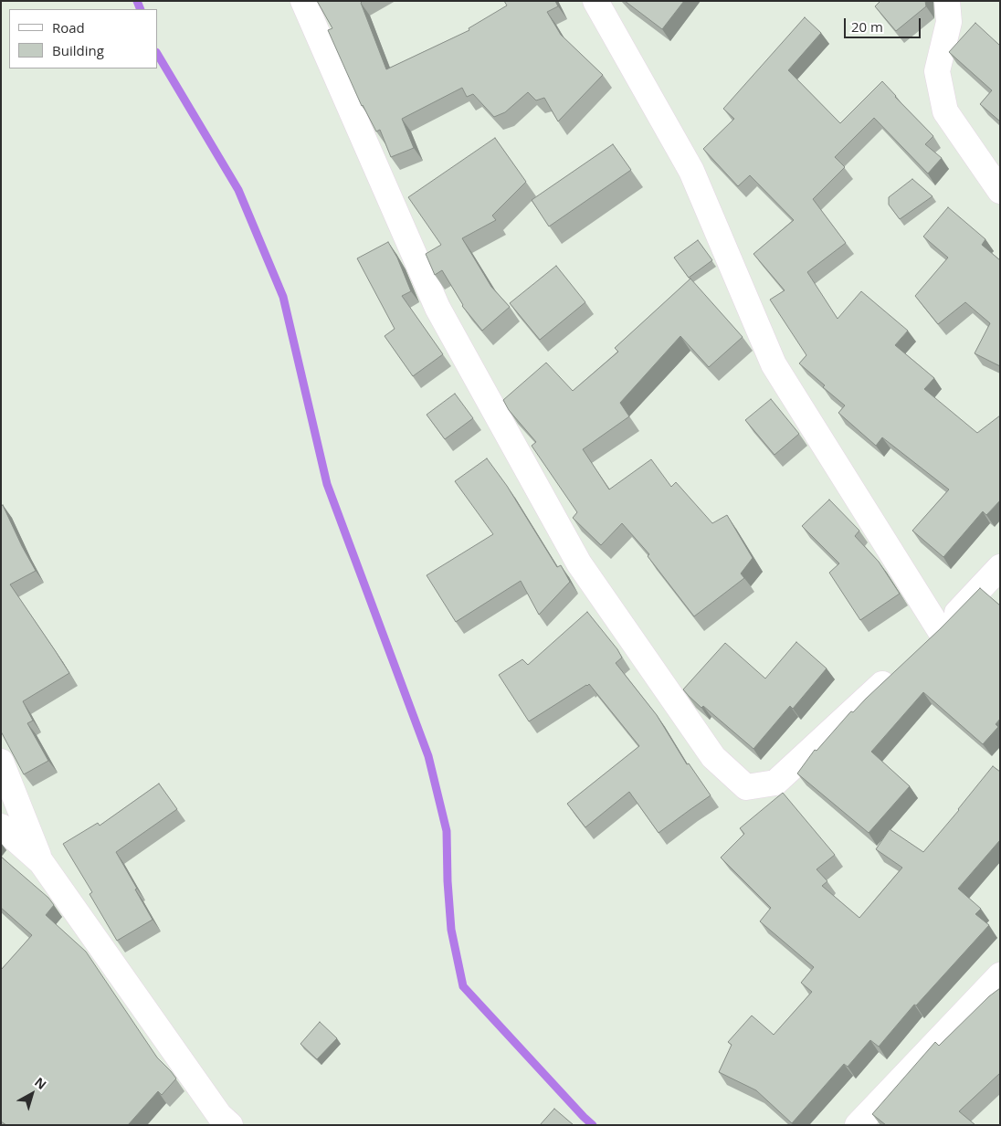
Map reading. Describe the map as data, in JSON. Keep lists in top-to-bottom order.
{
  "legend": ["Road", "Building"],
  "scale_bar": "20 m",
  "north": "top right"
}
